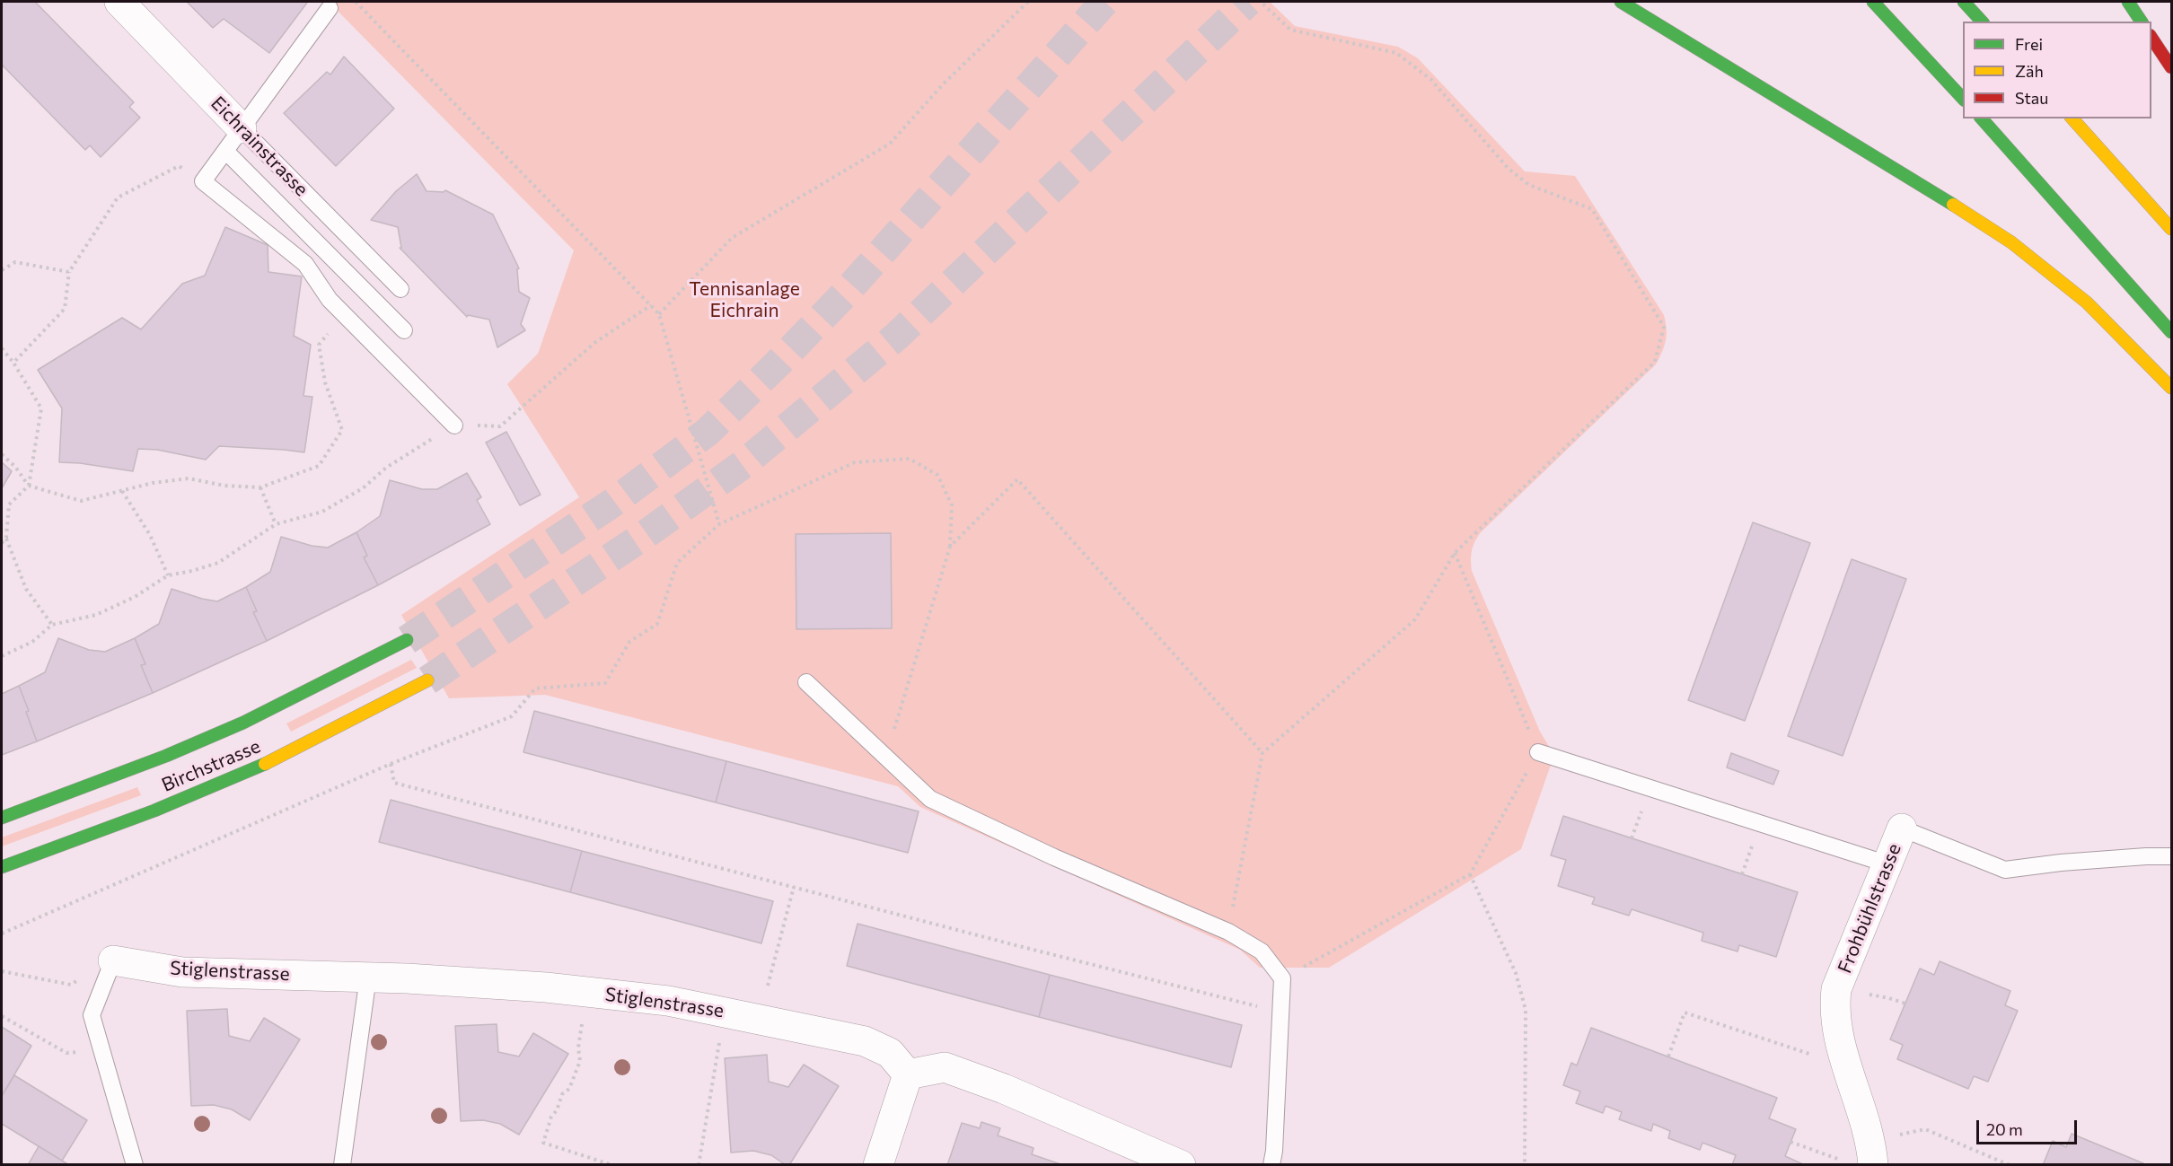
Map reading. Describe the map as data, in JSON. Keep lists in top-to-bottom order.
{
  "streets": {
    "main road": ["Birchstrasse"],
    "street": ["Eichrainstrasse", "Frohbühlstrasse", "Stiglenstrasse"]
  },
  "parks": ["Tennisanlage Eichrain"],
  "legend": ["Frei", "Zäh", "Stau"],
  "scale_bar": "20 m"
}
